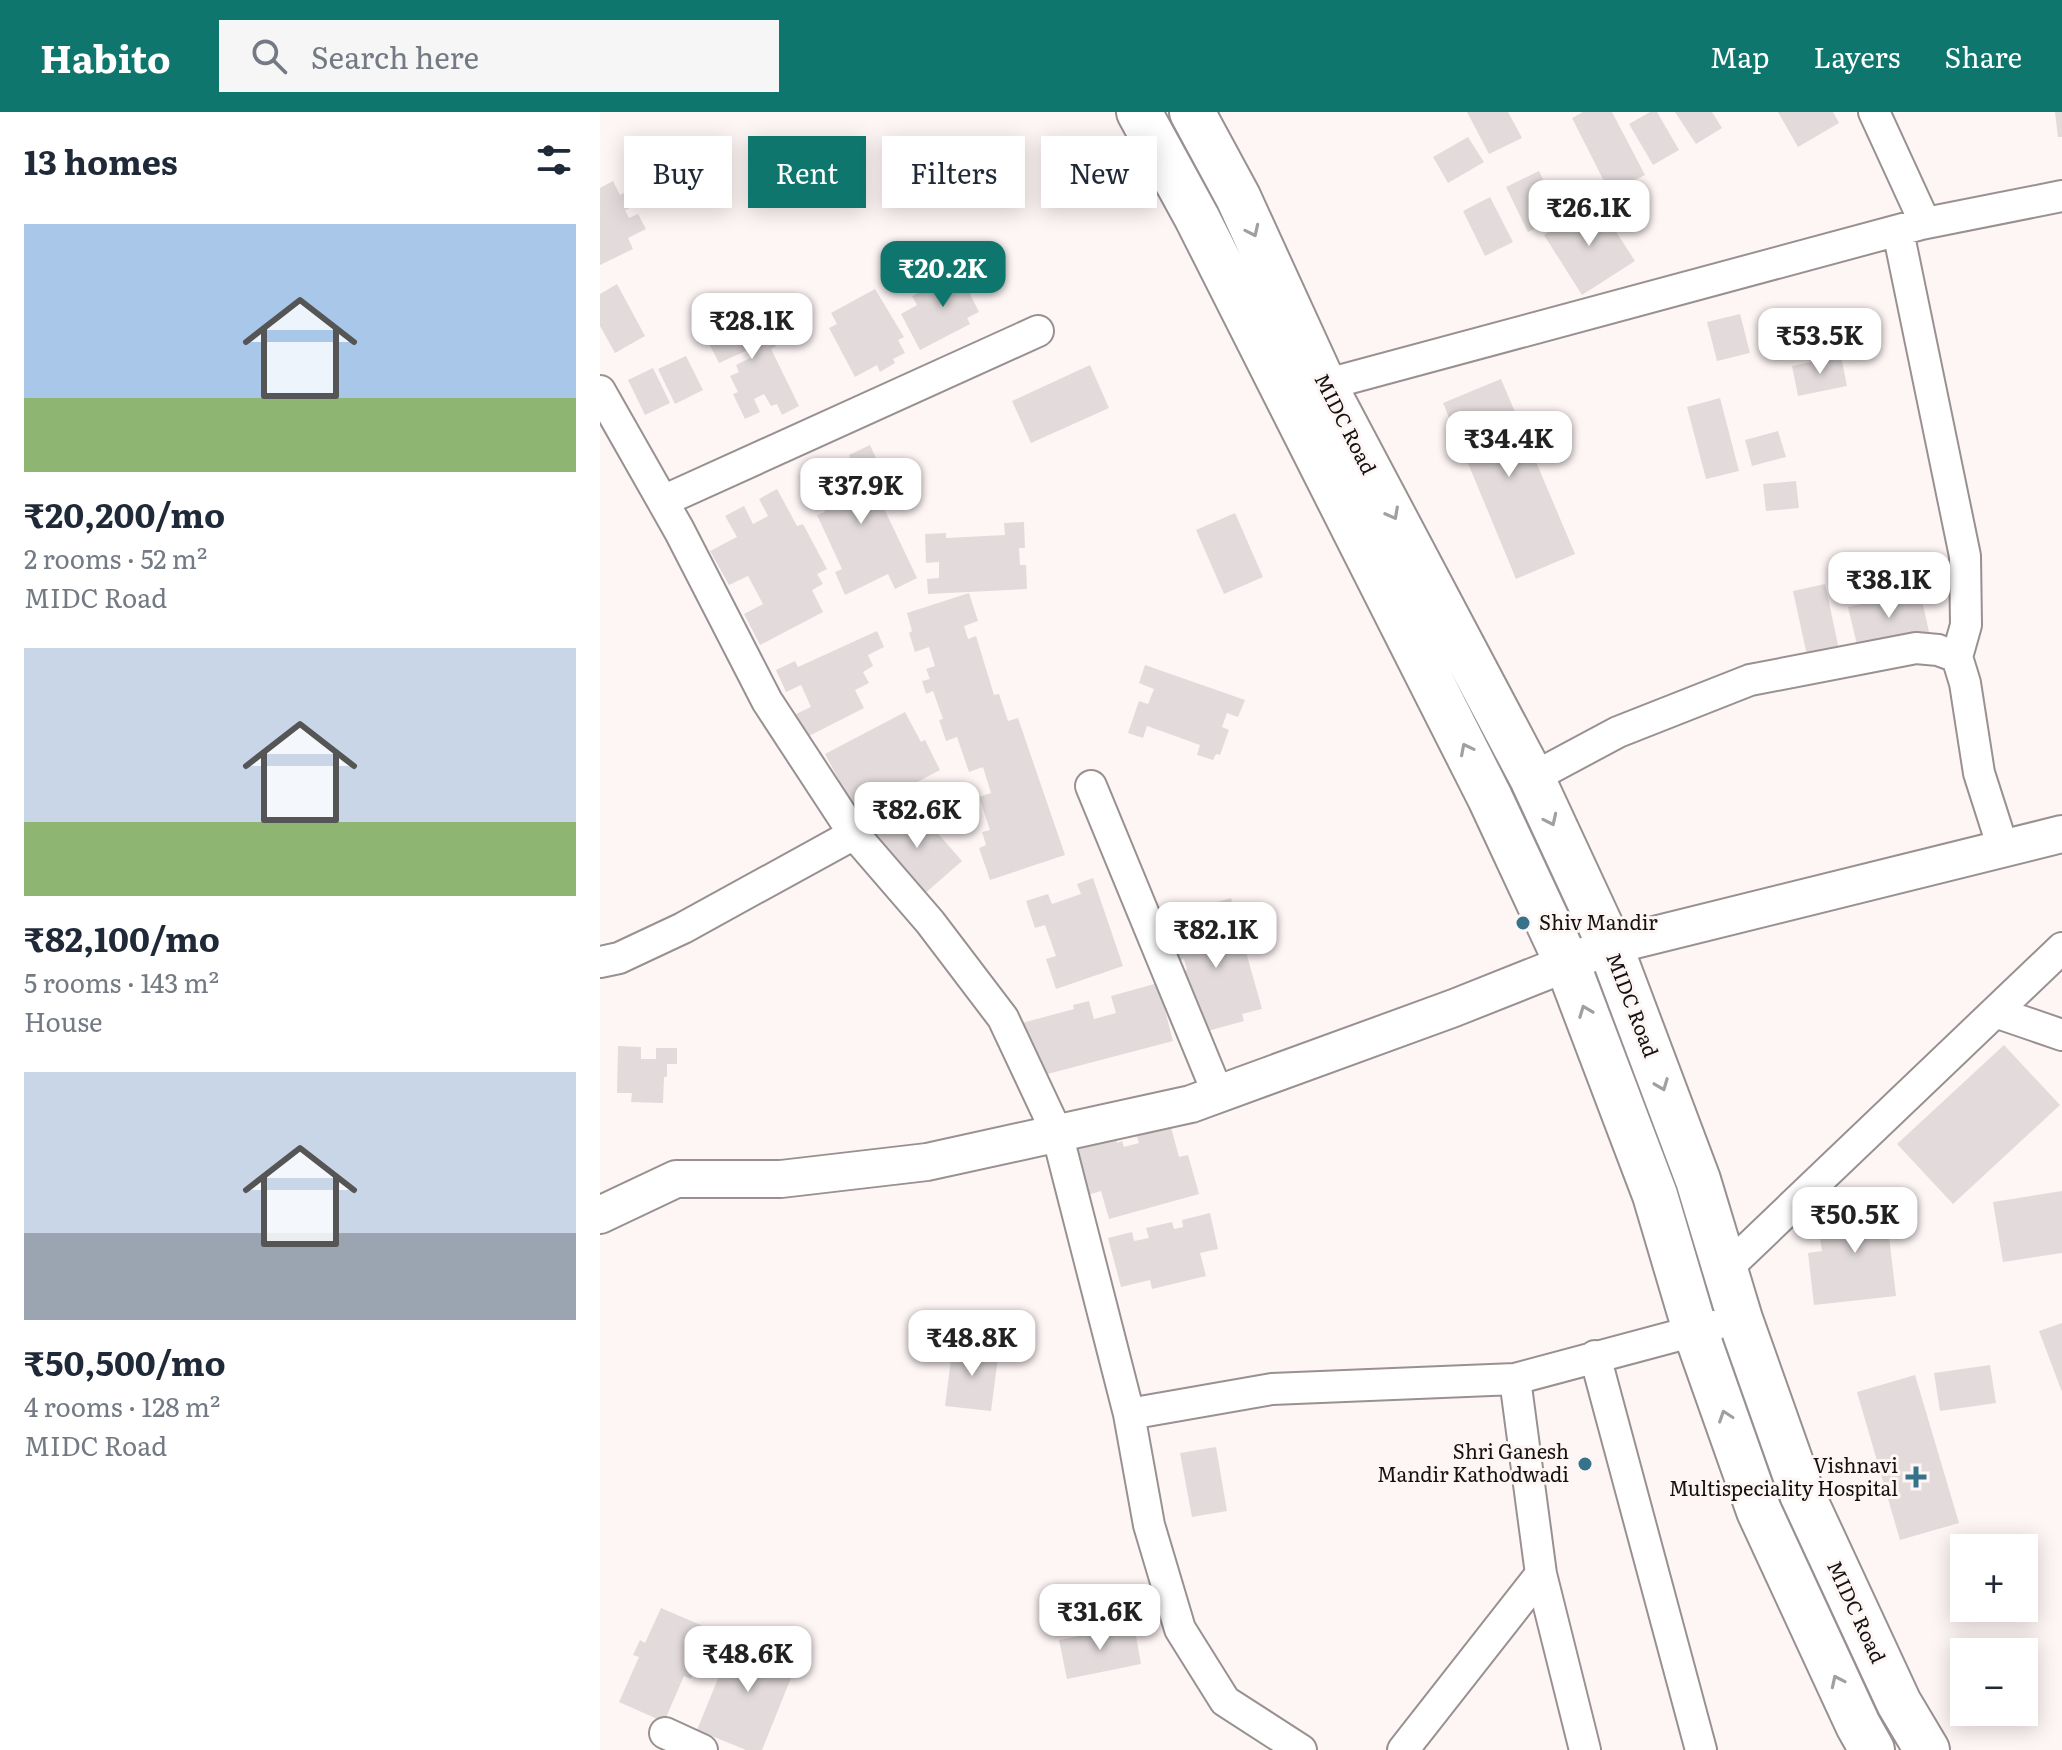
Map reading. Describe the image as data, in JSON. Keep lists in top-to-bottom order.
{
  "streets": {
    "main road": ["MIDC Road"]
  },
  "places": {
    "other": ["Shiv Mandir", "Shri Ganesh Mandir Kathodwadi"],
    "health": ["Vishnavi Multispeciality Hospital"]
  },
  "page": {
    "header": "Habito",
    "search": "Search here",
    "nav": ["Map", "Layers", "Share"],
    "heading": "13 homes",
    "chip": [
      "Buy",
      "Rent",
      "Filters",
      "New"
    ],
    "price": [
      "₹26.1K",
      "₹20.2K",
      "₹28.1K",
      "₹53.5K",
      "₹34.4K",
      "₹37.9K",
      "₹38.1K",
      "₹82.6K",
      "₹82.1K",
      "₹50.5K",
      "₹48.8K",
      "₹31.6K",
      "₹48.6K"
    ],
    "list": [
      {
        "name": "₹20,200/mo",
        "note": "2 rooms · 52 m² · MIDC Road"
      },
      {
        "name": "₹82,100/mo",
        "note": "5 rooms · 143 m² · House"
      },
      {
        "name": "₹50,500/mo",
        "note": "4 rooms · 128 m² · MIDC Road"
      }
    ],
    "map_buttons": ["+", "−"]
  }
}
